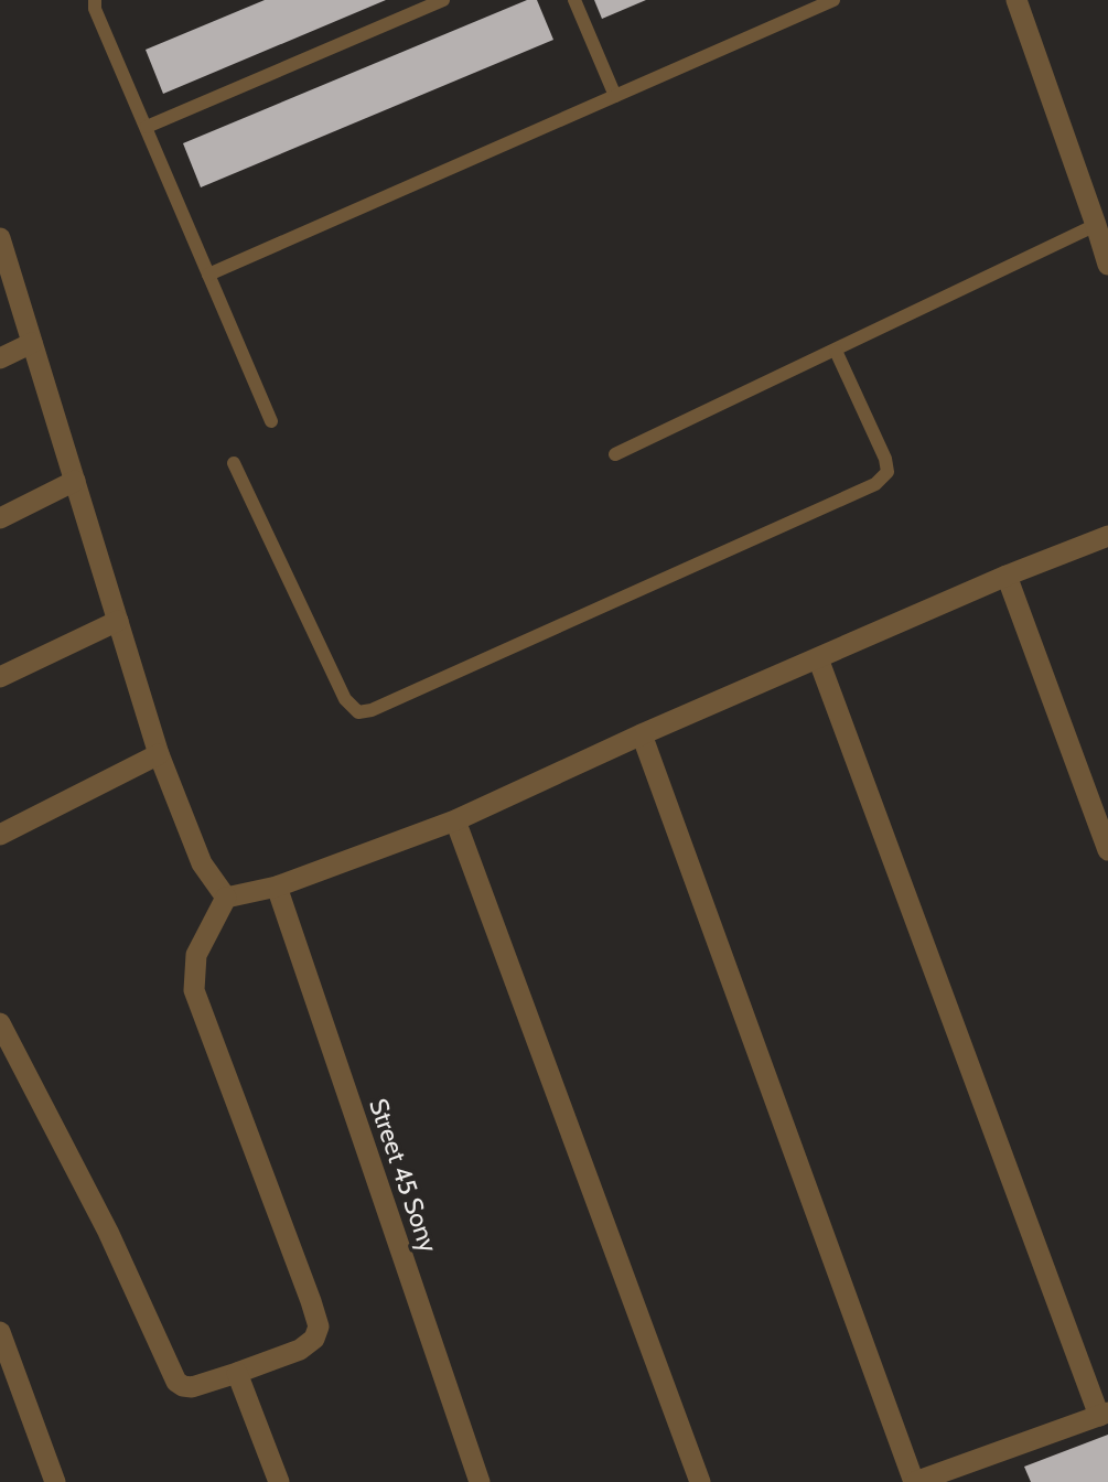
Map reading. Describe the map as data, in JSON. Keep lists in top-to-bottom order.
{
  "streets": {
    "street": ["Street 45 Sony"]
  }
}
